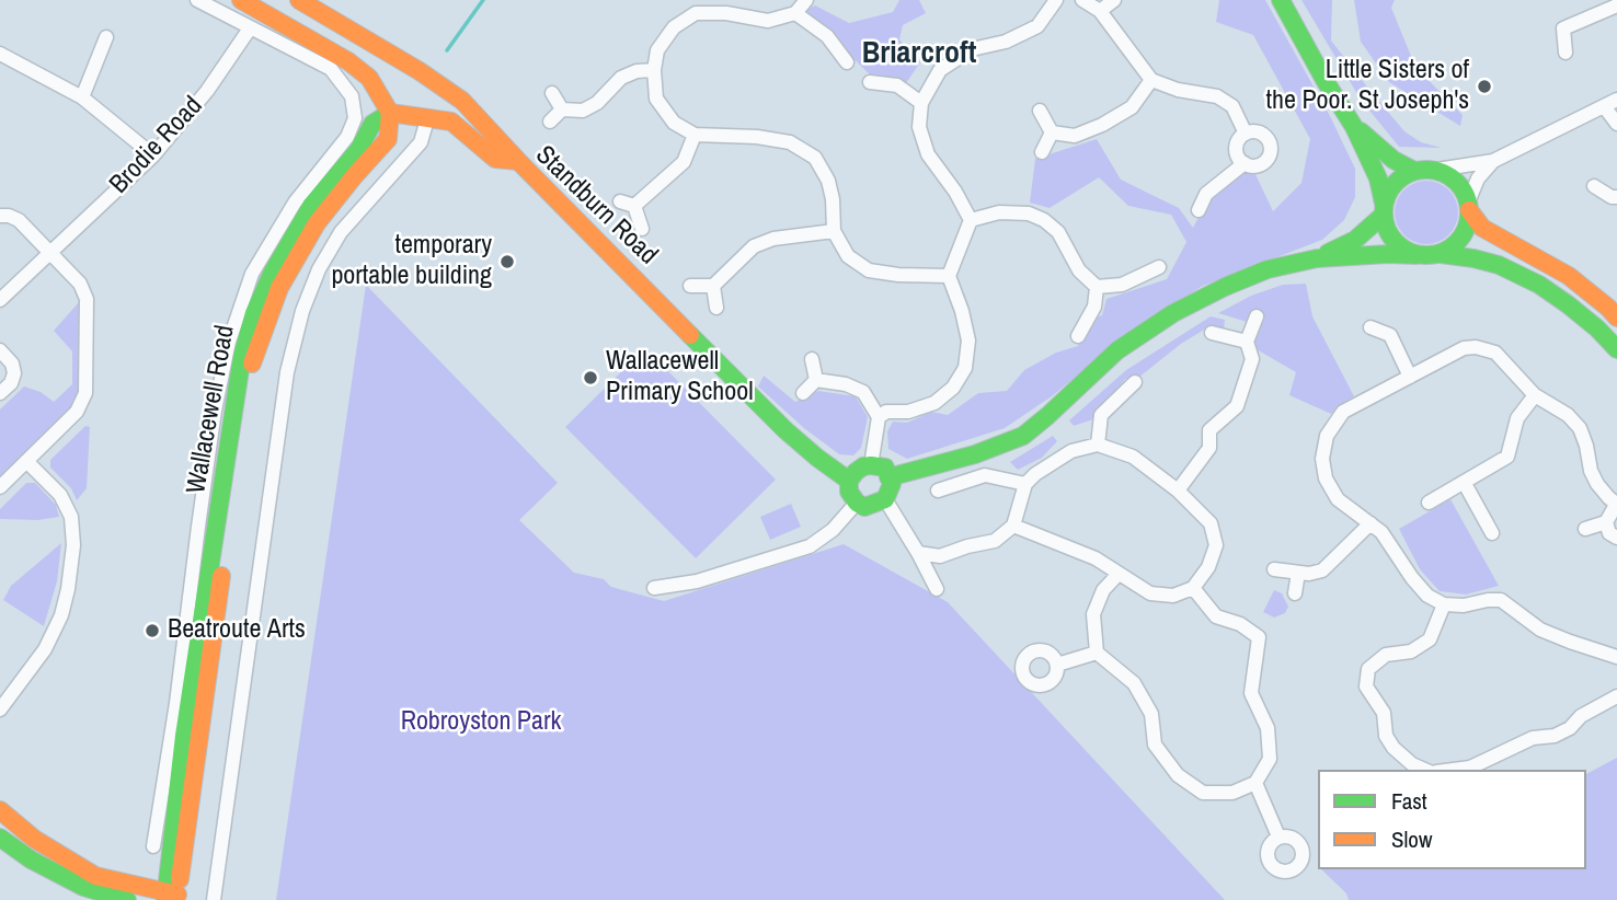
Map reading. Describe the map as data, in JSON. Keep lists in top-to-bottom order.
{
  "streets": {
    "street": ["Brodie Road", "Standburn Road", "Wallacewell Road"]
  },
  "crossings": [
    ["Standburn Road", "Wallacewell Road"]
  ],
  "districts": ["Briarcroft"],
  "parks": ["Robroyston Park"],
  "places": [
    "Little Sisters of the Poor. St Joseph's",
    "temporary portable building",
    "Wallacewell Primary School",
    "Beatroute Arts"
  ],
  "legend": ["Fast", "Slow"]
}
